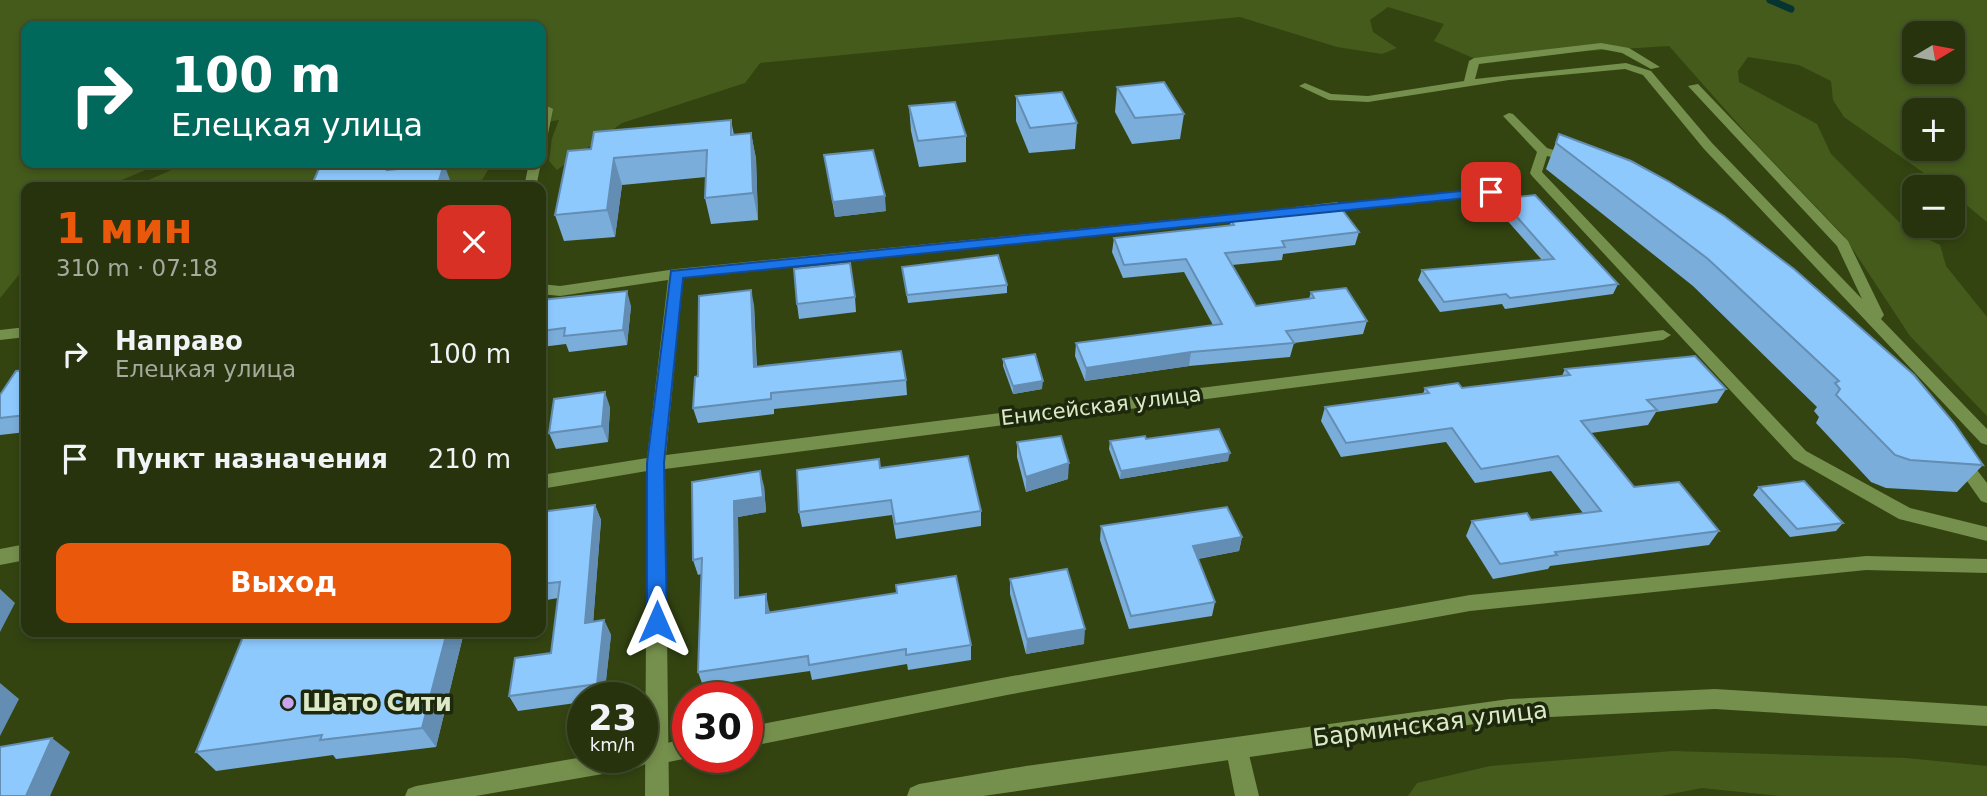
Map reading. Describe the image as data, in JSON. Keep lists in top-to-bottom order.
{
  "streets": {
    "street": ["Енисейская улица", "Барминская улица"]
  },
  "places": ["Шато Сити"],
  "north": "right",
  "page": {
    "map_buttons": ["+", "−"],
    "turn": ["100 m", "Елецкая улица"],
    "heading": ["1 мин", "310 m · 07:18"],
    "list": [
      {
        "name": "Направо",
        "note": "Елецкая улица",
        "value": "100 m"
      },
      {
        "name": "Пункт назначения",
        "value": "210 m"
      }
    ],
    "buttons": "Выход",
    "speed": "23 km/h",
    "limit": "30"
  }
}
